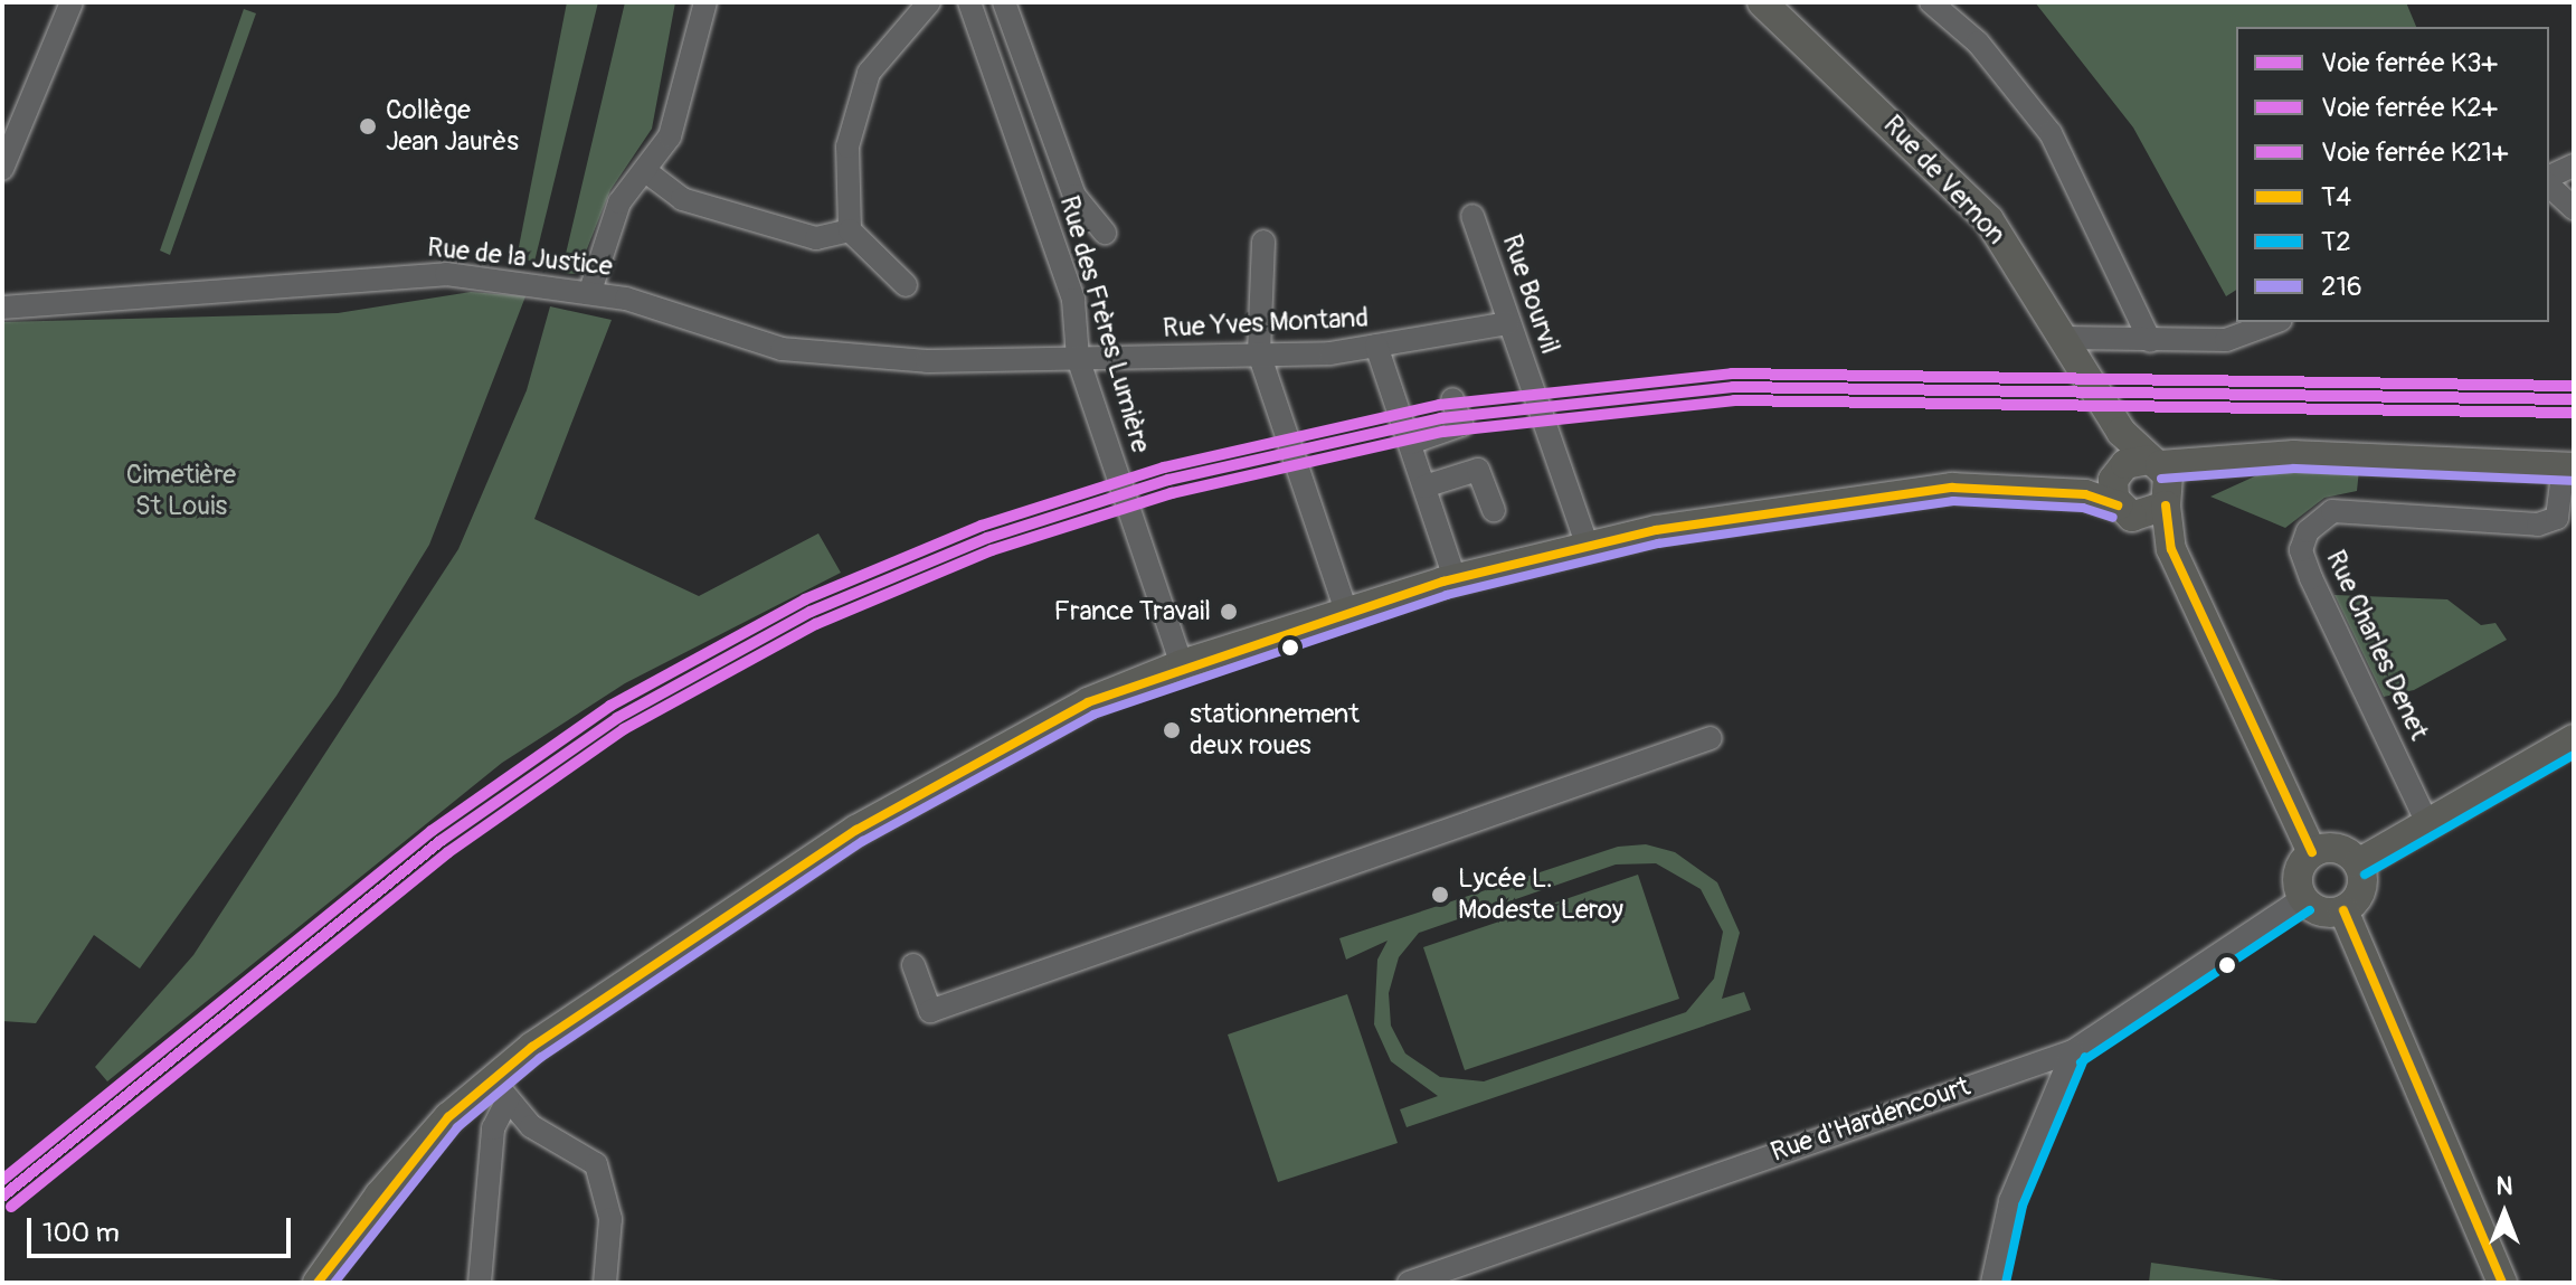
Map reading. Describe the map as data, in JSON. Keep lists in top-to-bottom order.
{
  "streets": {
    "main road": ["Rue de Vernon"],
    "street": [
      "Rue de la Justice",
      "Rue Bourvil",
      "Rue Yves Montand",
      "Rue des Frères Lumière",
      "Rue Charles Denet",
      "Rue d'Hardencourt"
    ]
  },
  "crossings": [
    ["Rue de Vernon", "Rue d'Hardencourt"],
    ["Rue de la Justice", "Rue Yves Montand"],
    ["Rue de la Justice", "Rue des Frères Lumière"],
    ["Rue Bourvil", "Rue Yves Montand"],
    ["Rue Yves Montand", "Rue des Frères Lumière"]
  ],
  "parks": ["Cimetière St Louis"],
  "places": [
    "Collège Jean Jaurès",
    "France Travail",
    "stationnement deux roues",
    "Lycée L. Modeste Leroy"
  ],
  "lines": [
    "rail line K21+",
    "rail line K3+",
    "rail line K2+",
    "transit line 216",
    "transit line T4",
    "transit line T2"
  ],
  "legend": [
    "Voie ferrée K3+",
    "Voie ferrée K2+",
    "Voie ferrée K21+",
    "T4",
    "T2",
    "216"
  ],
  "scale_bar": "100 m",
  "north": "top"
}
